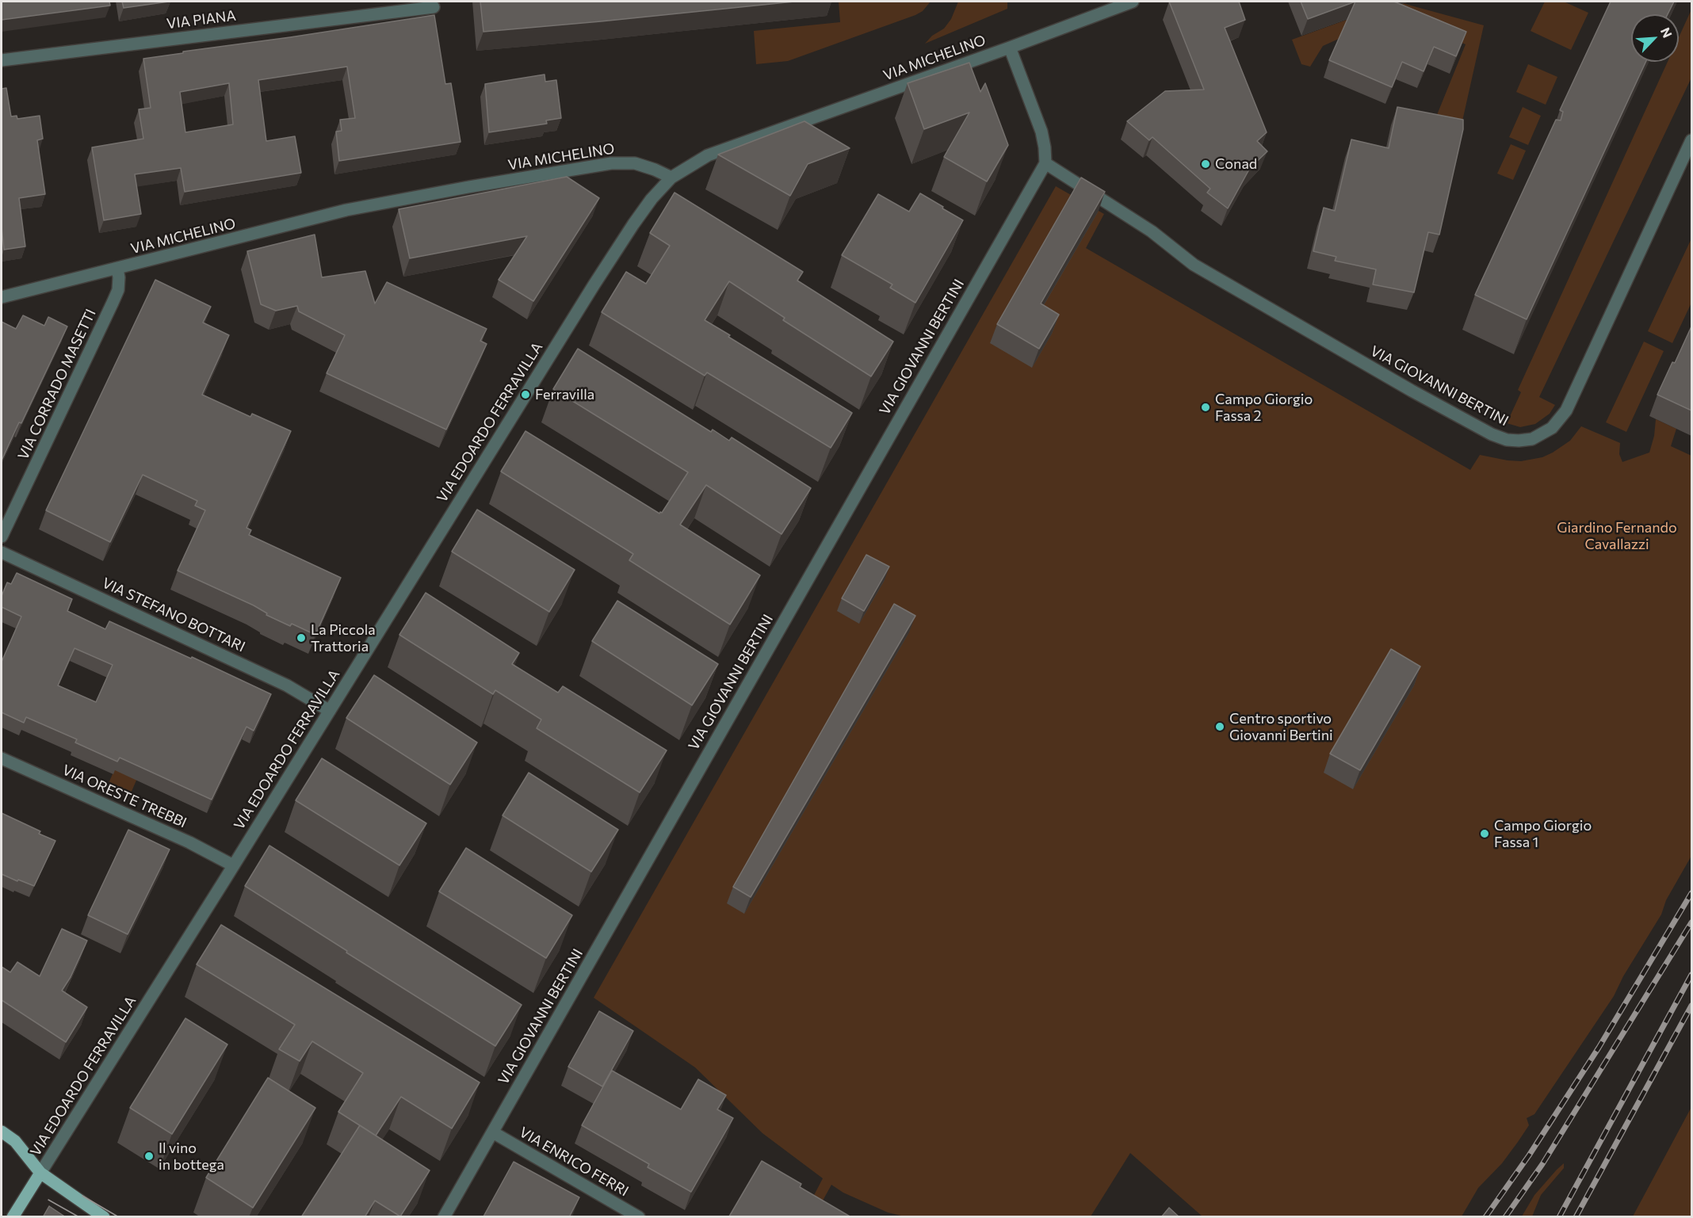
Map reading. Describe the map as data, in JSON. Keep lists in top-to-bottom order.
{
  "streets": {
    "street": [
      "VIA PIANA",
      "VIA MICHELINO",
      "VIA GIOVANNI BERTINI",
      "VIA CORRADO MASETTI",
      "VIA EDOARDO FERRAVILLA",
      "VIA STEFANO BOTTARI",
      "VIA ORESTE TREBBI",
      "VIA ENRICO FERRI"
    ]
  },
  "crossings": [
    ["VIA MICHELINO", "VIA CORRADO MASETTI"],
    ["VIA MICHELINO", "VIA EDOARDO FERRAVILLA"],
    ["VIA GIOVANNI BERTINI", "VIA ENRICO FERRI"],
    ["VIA EDOARDO FERRAVILLA", "VIA STEFANO BOTTARI"],
    ["VIA EDOARDO FERRAVILLA", "VIA ORESTE TREBBI"]
  ],
  "parks": ["Giardino Fernando Cavallazzi"],
  "places": [
    "Conad",
    "Ferravilla",
    "Campo Giorgio Fassa 2",
    "La Piccola Trattoria",
    "Centro sportivo Giovanni Bertini",
    "Campo Giorgio Fassa 1",
    "Il vino in bottega"
  ],
  "north": "top right"
}
